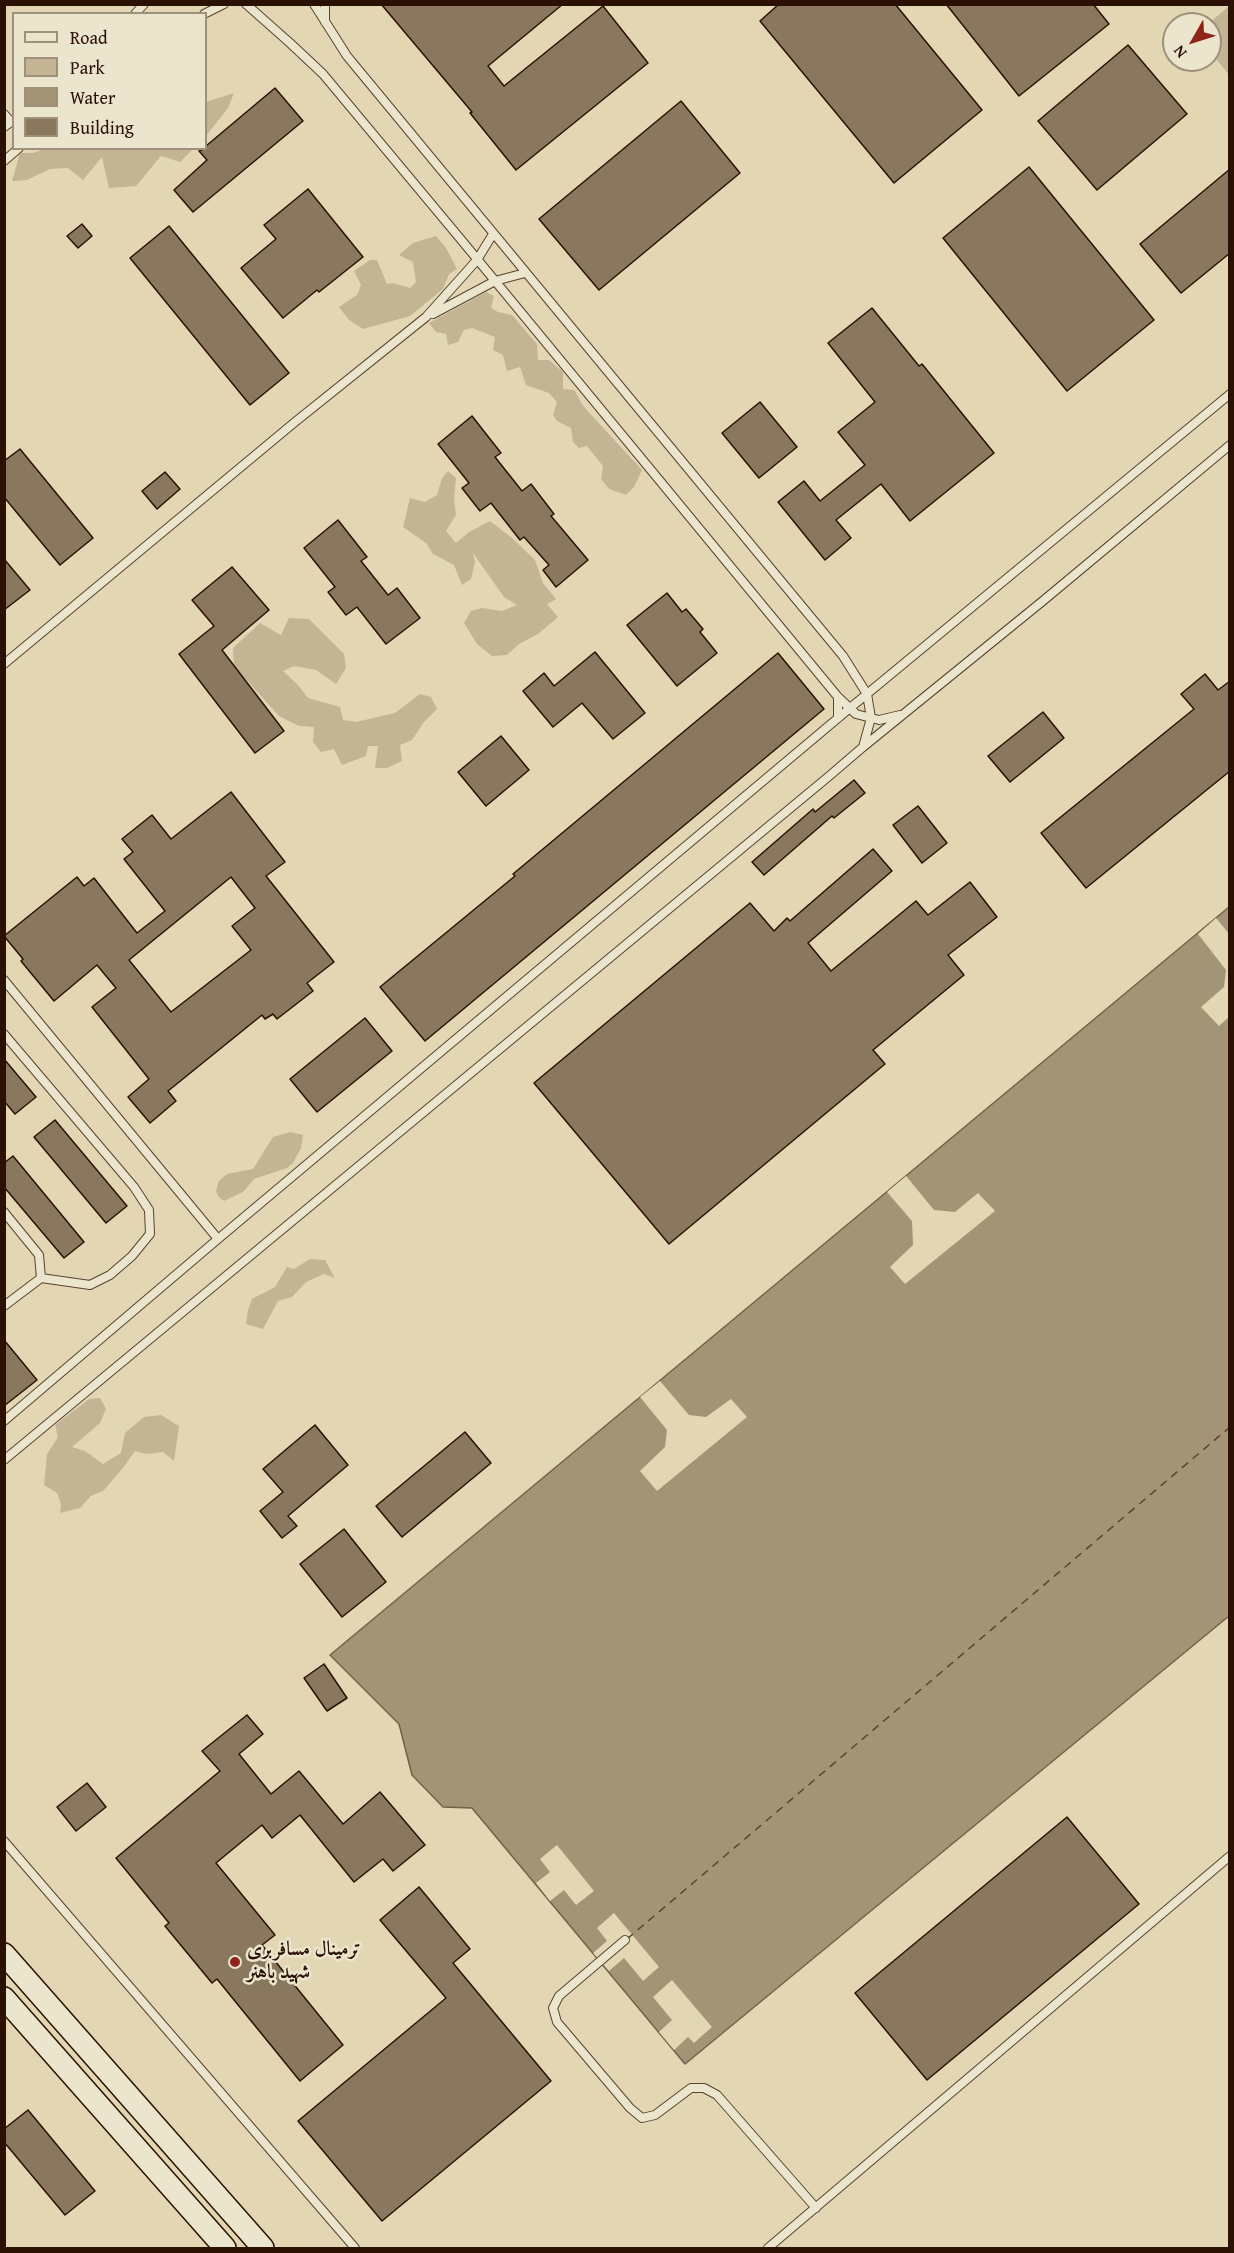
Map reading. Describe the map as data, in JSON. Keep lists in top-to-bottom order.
{
  "places": ["ترمینال مسافربری شهید باهنر"],
  "legend": [
    "Road",
    "Park",
    "Water",
    "Building"
  ],
  "north": "bottom left"
}
